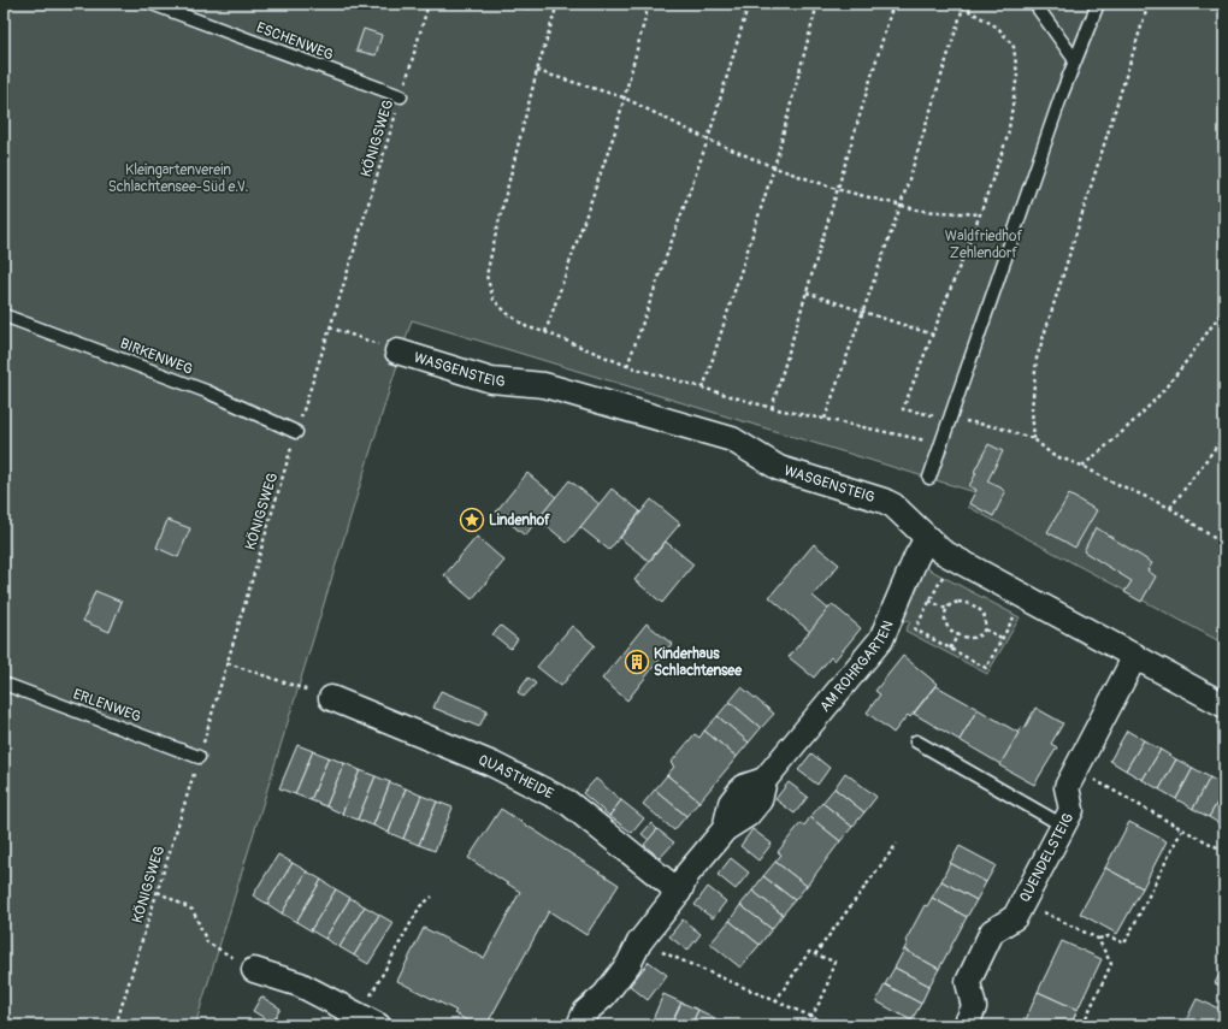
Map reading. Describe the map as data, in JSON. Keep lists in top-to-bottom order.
{
  "streets": {
    "street": [
      "WASGENSTEIG",
      "AM ROHRGARTEN",
      "QUASTHEIDE",
      "QUENDELSTEIG"
    ],
    "lane": ["ESCHENWEG", "BIRKENWEG", "ERLENWEG"],
    "path": ["KÖNIGSWEG"]
  },
  "crossings": [
    ["ESCHENWEG", "KÖNIGSWEG"],
    ["KÖNIGSWEG", "BIRKENWEG"],
    ["KÖNIGSWEG", "ERLENWEG"],
    ["WASGENSTEIG", "AM ROHRGARTEN"],
    ["WASGENSTEIG", "QUENDELSTEIG"],
    ["AM ROHRGARTEN", "QUASTHEIDE"]
  ],
  "parks": ["Kleingartenverein Schlachtensee-Süd e.V.", "Waldfriedhof Zehlendorf"],
  "places": {
    "place": ["Lindenhof"],
    "building": ["Kinderhaus Schlachtensee"]
  }
}
